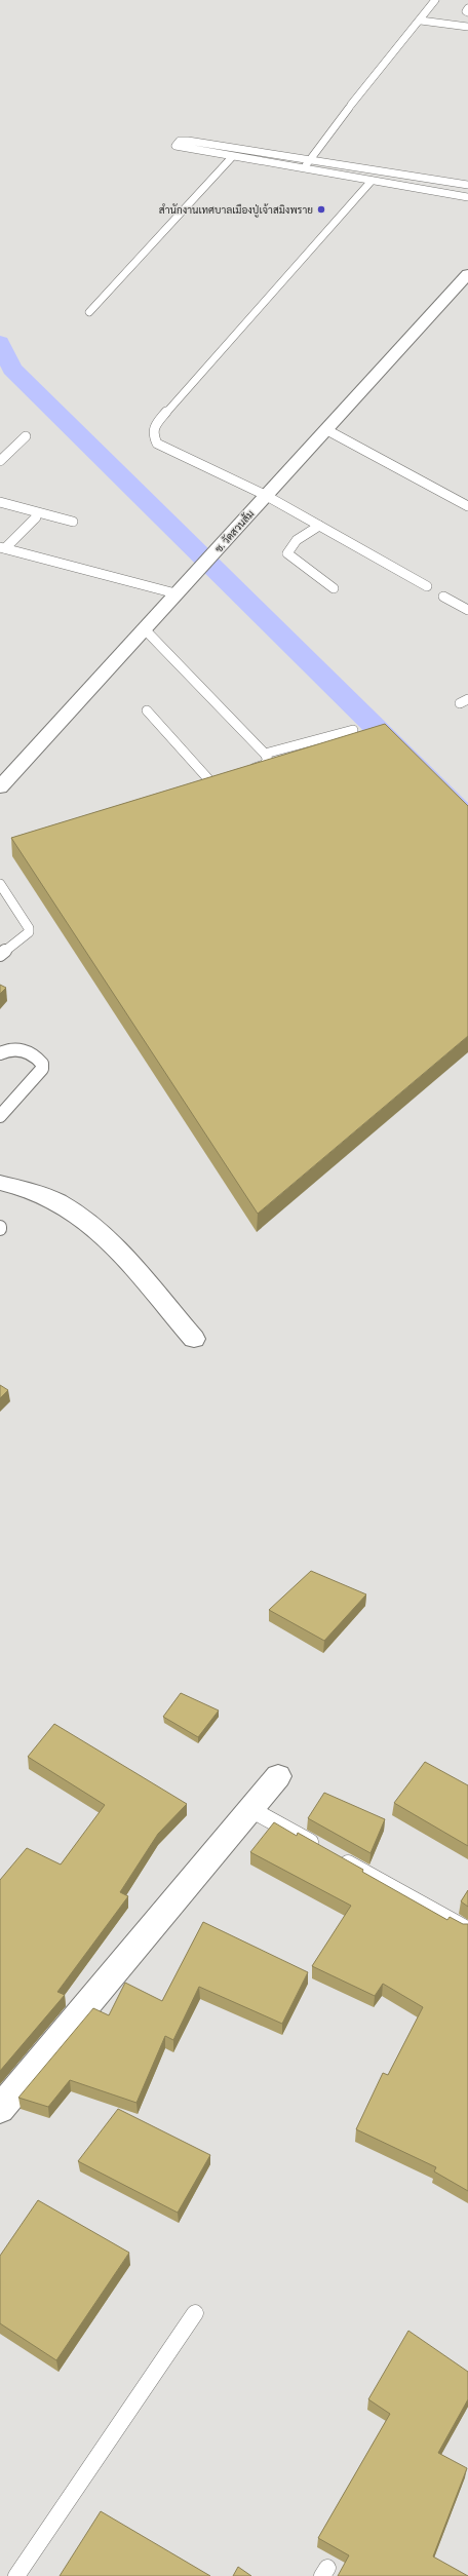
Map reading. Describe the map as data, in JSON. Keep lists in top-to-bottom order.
{
  "streets": {
    "street": ["ซ. วัดสวนส้ม"]
  },
  "places": ["สำนักงานเทศบาลเมืองปู่เจ้าสมิงพราย"]
}
